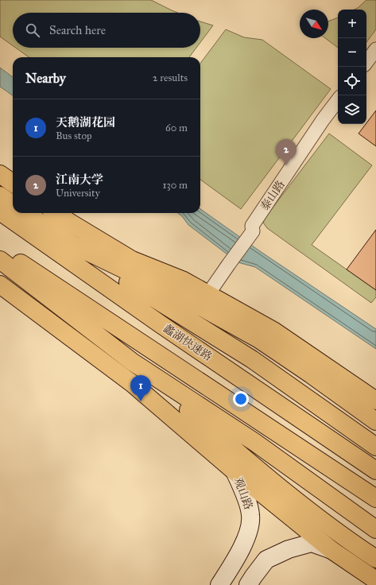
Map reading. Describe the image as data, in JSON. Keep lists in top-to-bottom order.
{
  "streets": {
    "main road": ["蠡湖快速路", "观山路"],
    "street": ["泰山路"]
  },
  "north": "bottom right",
  "page": {
    "map_buttons": ["+", "−"],
    "search": "Search here",
    "heading": ["Nearby", "2 results"],
    "list": [
      {
        "mark": "1",
        "name": "天鹅湖花园",
        "note": "Bus stop",
        "value": "60 m"
      },
      {
        "mark": "2",
        "name": "江南大学",
        "note": "University",
        "value": "130 m"
      }
    ],
    "pins": ["2", "1"]
  }
}
